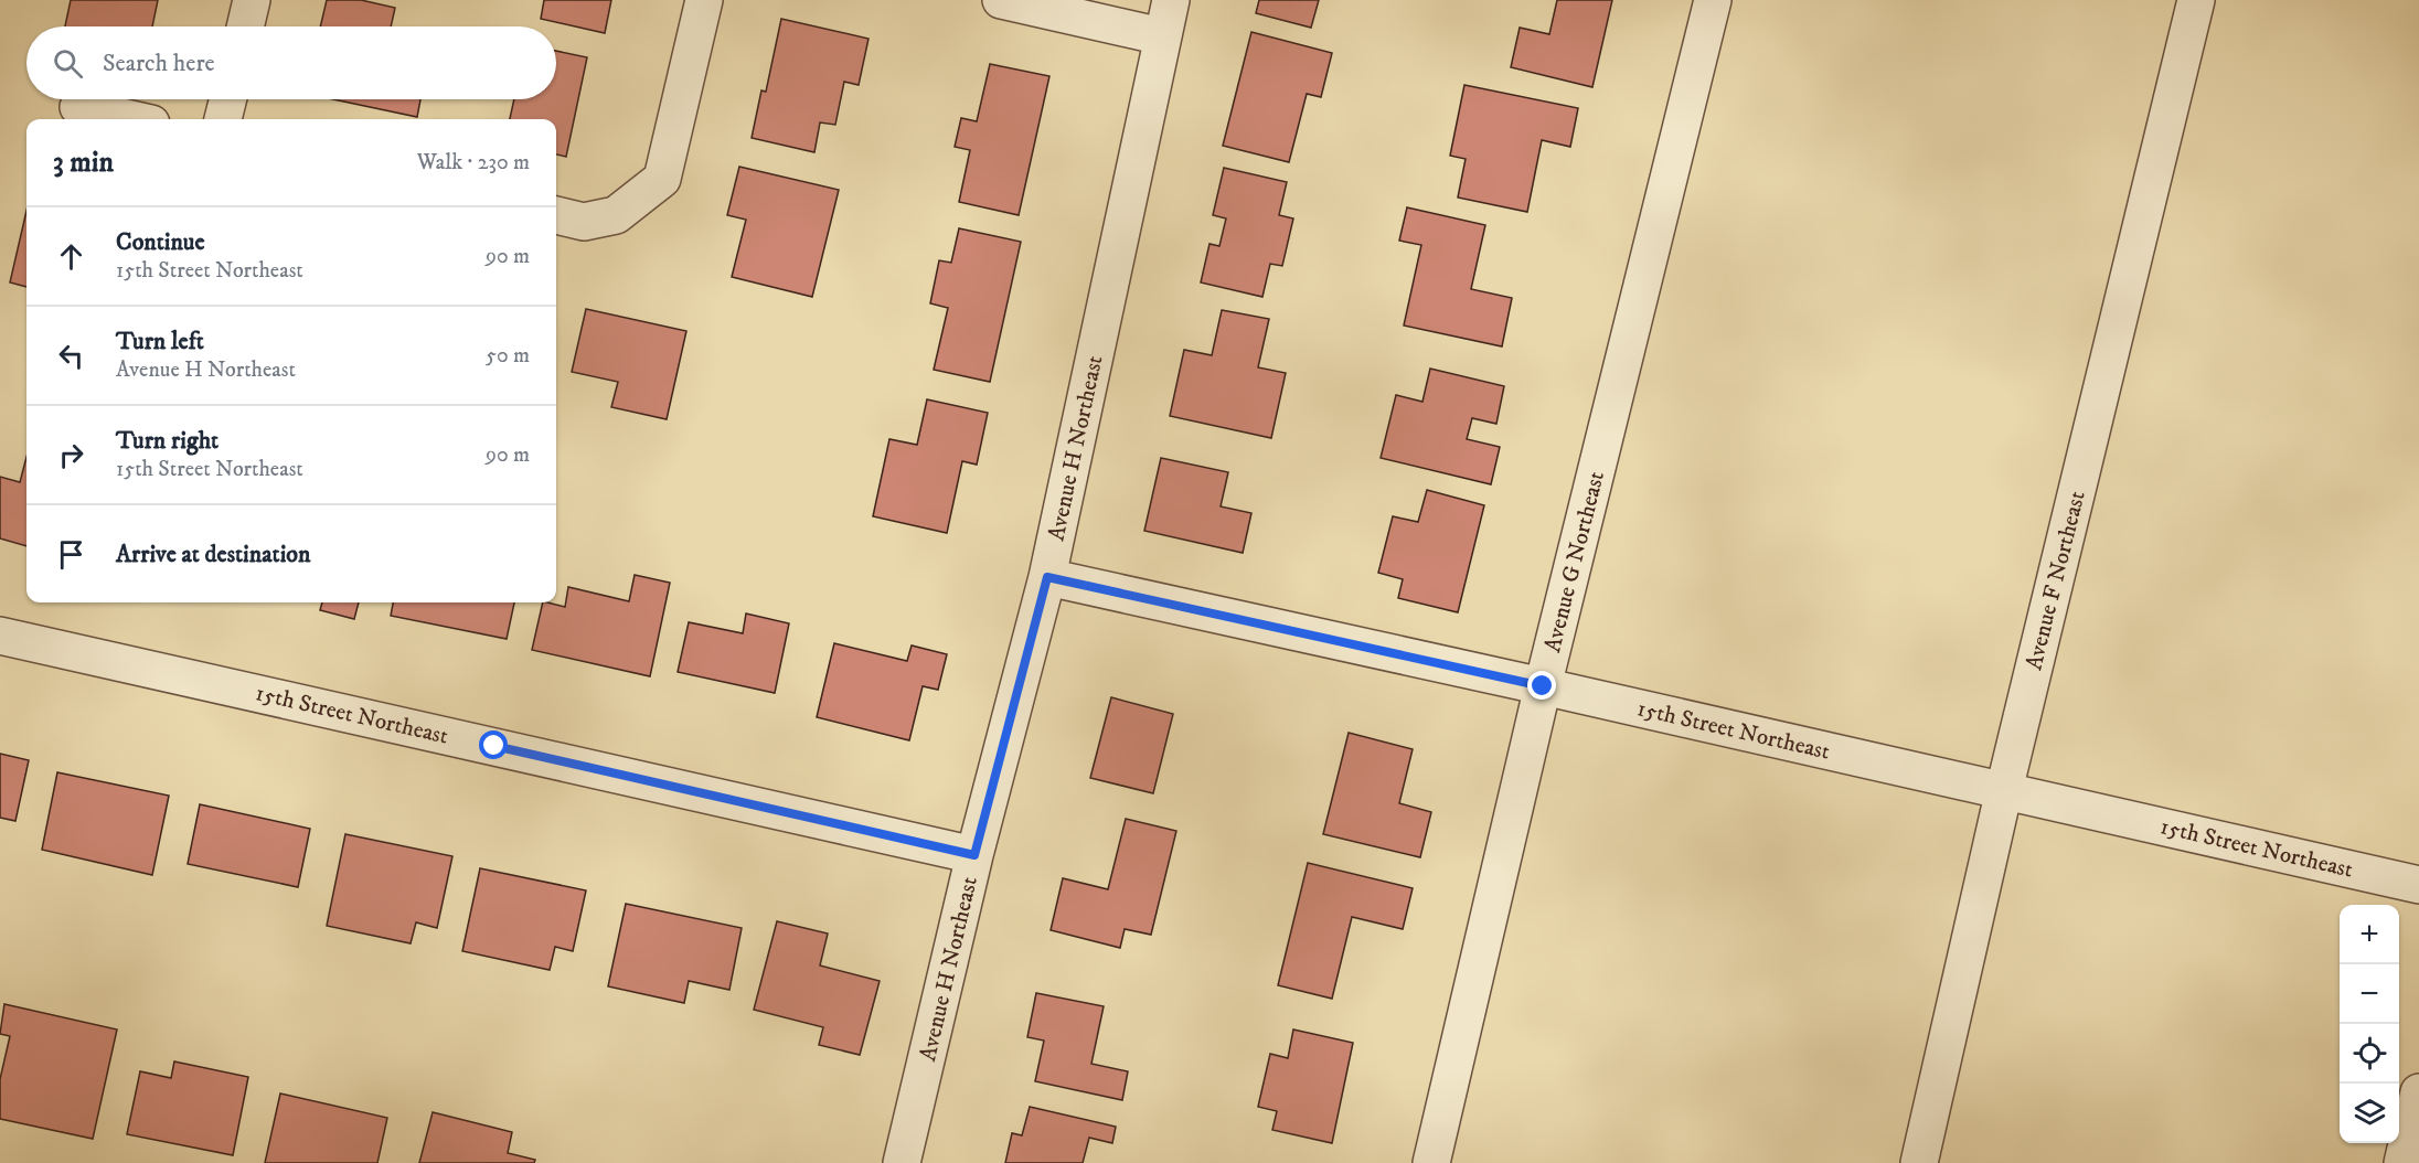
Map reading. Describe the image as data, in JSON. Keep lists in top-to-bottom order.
{
  "streets": {
    "street": [
      "Avenue H Northeast",
      "Avenue G Northeast",
      "Avenue F Northeast",
      "15th Street Northeast"
    ]
  },
  "crossings": [
    ["Avenue H Northeast", "15th Street Northeast"],
    ["Avenue G Northeast", "15th Street Northeast"],
    ["Avenue F Northeast", "15th Street Northeast"]
  ],
  "page": {
    "search": "Search here",
    "heading": ["3 min", "Walk · 230 m"],
    "list": [
      ["Continue", "15th Street Northeast", "90 m"],
      ["Turn left", "Avenue H Northeast", "50 m"],
      ["Turn right", "15th Street Northeast", "90 m"],
      "Arrive at destination"
    ],
    "map_buttons": ["+", "−"]
  }
}
